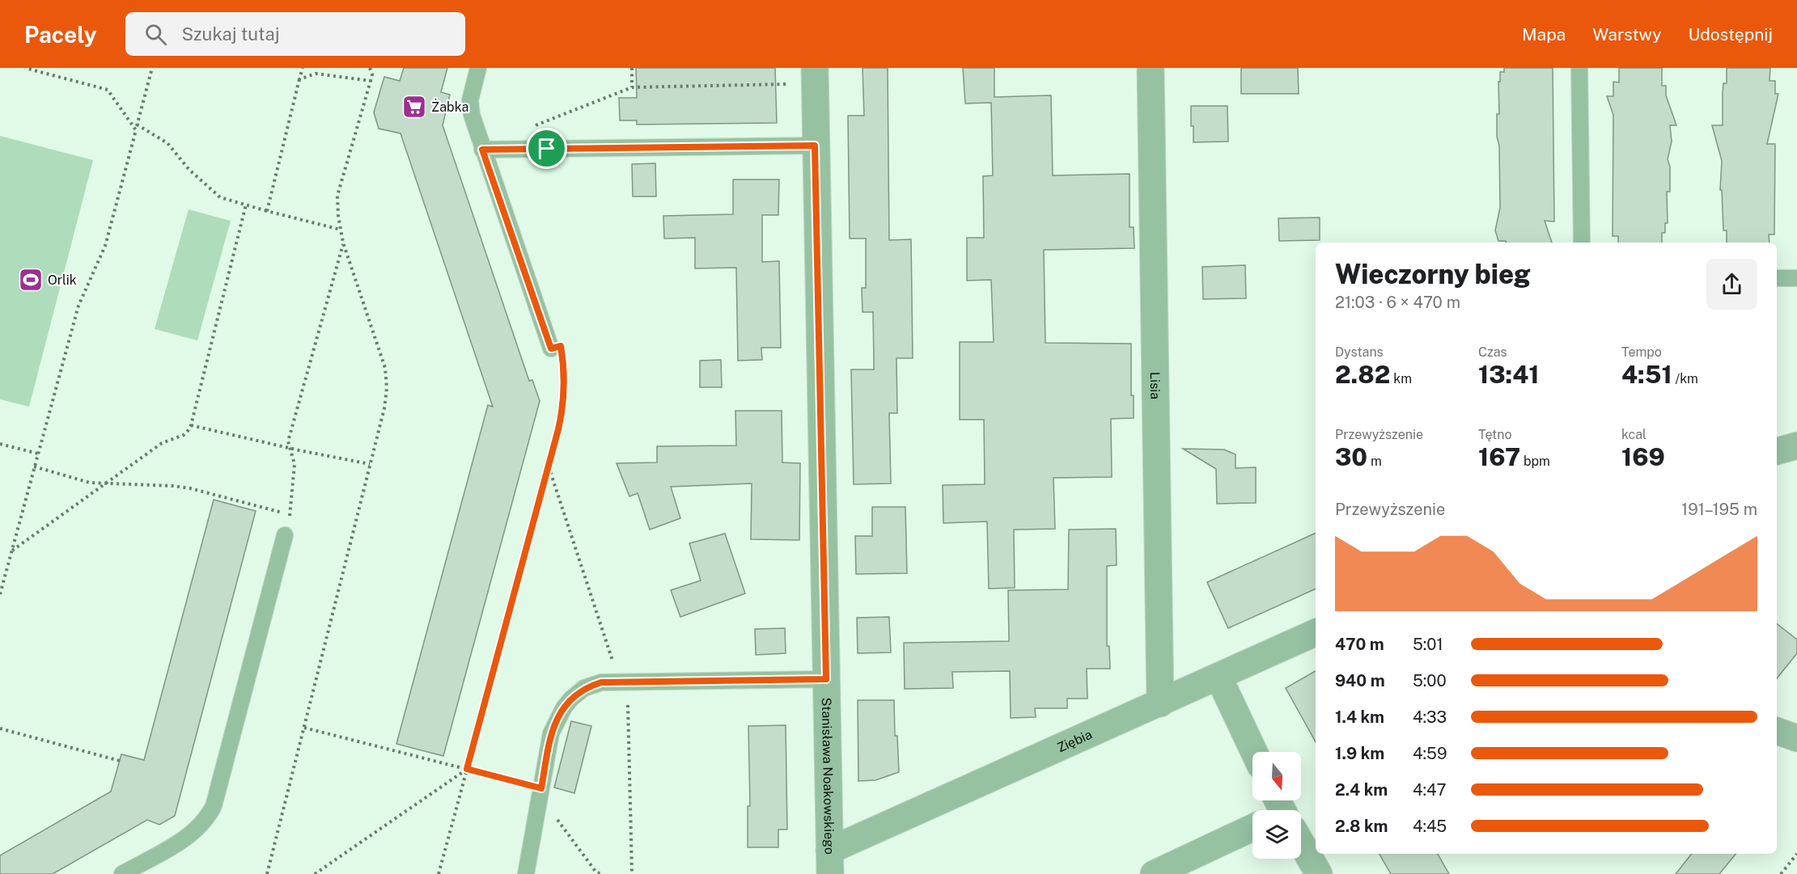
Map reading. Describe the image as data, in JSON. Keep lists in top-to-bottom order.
{
  "streets": {
    "street": ["Lisia", "Ziębia", "Stanisława Noakowskiego"]
  },
  "crossings": [
    ["Lisia", "Ziębia"],
    ["Ziębia", "Stanisława Noakowskiego"]
  ],
  "places": {
    "supermarket": ["Żabka"],
    "sports": ["Orlik"]
  },
  "north": "bottom",
  "page": {
    "header": "Pacely",
    "search": "Szukaj tutaj",
    "nav": ["Mapa", "Warstwy", "Udostępnij"],
    "heading": ["Wieczorny bieg", "21:03 · 6 × 470 m"],
    "stats": [
      ["Dystans", "2.82 km"],
      ["Czas", "13:41"],
      ["Tempo", "4:51 /km"],
      ["Przewyższenie", "30 m"],
      ["Tętno", "167 bpm"],
      ["kcal", "169"]
    ],
    "chart": ["Przewyższenie", "191–195 m"],
    "list": [
      {
        "name": "470 m",
        "note": "5:01"
      },
      {
        "name": "940 m",
        "note": "5:00"
      },
      {
        "name": "1.4 km",
        "note": "4:33"
      },
      {
        "name": "1.9 km",
        "note": "4:59"
      },
      {
        "name": "2.4 km",
        "note": "4:47"
      },
      {
        "name": "2.8 km",
        "note": "4:45"
      }
    ]
  }
}
